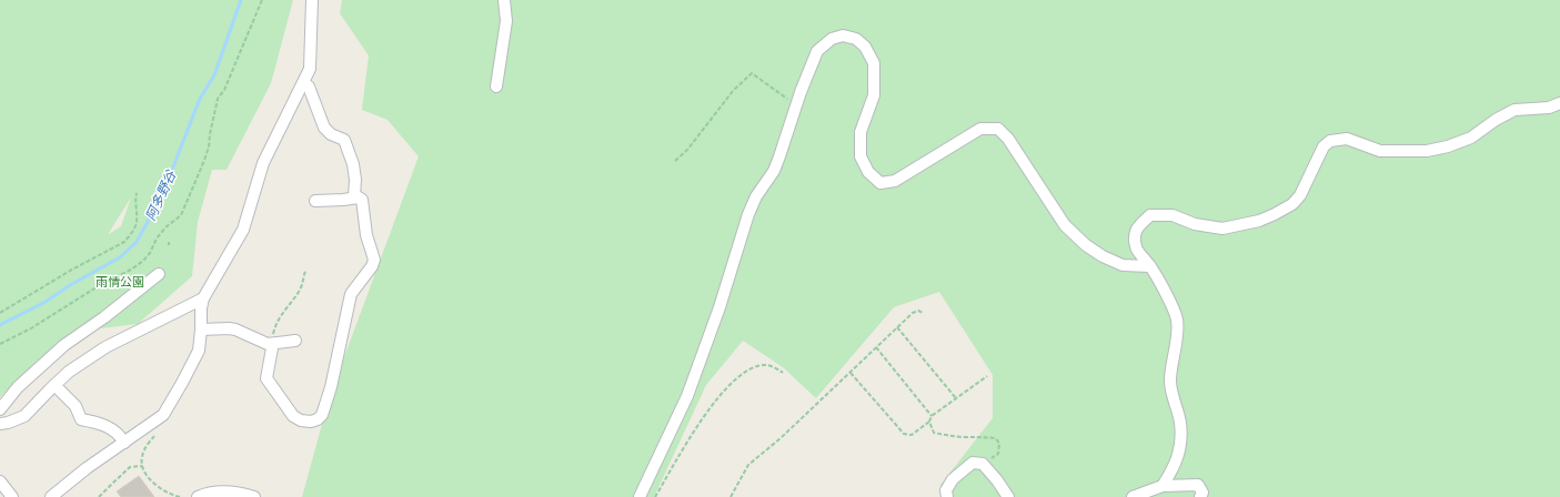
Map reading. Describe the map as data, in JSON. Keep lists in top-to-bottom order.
{
  "water": ["阿多野谷"],
  "parks": ["雨情公園"]
}
